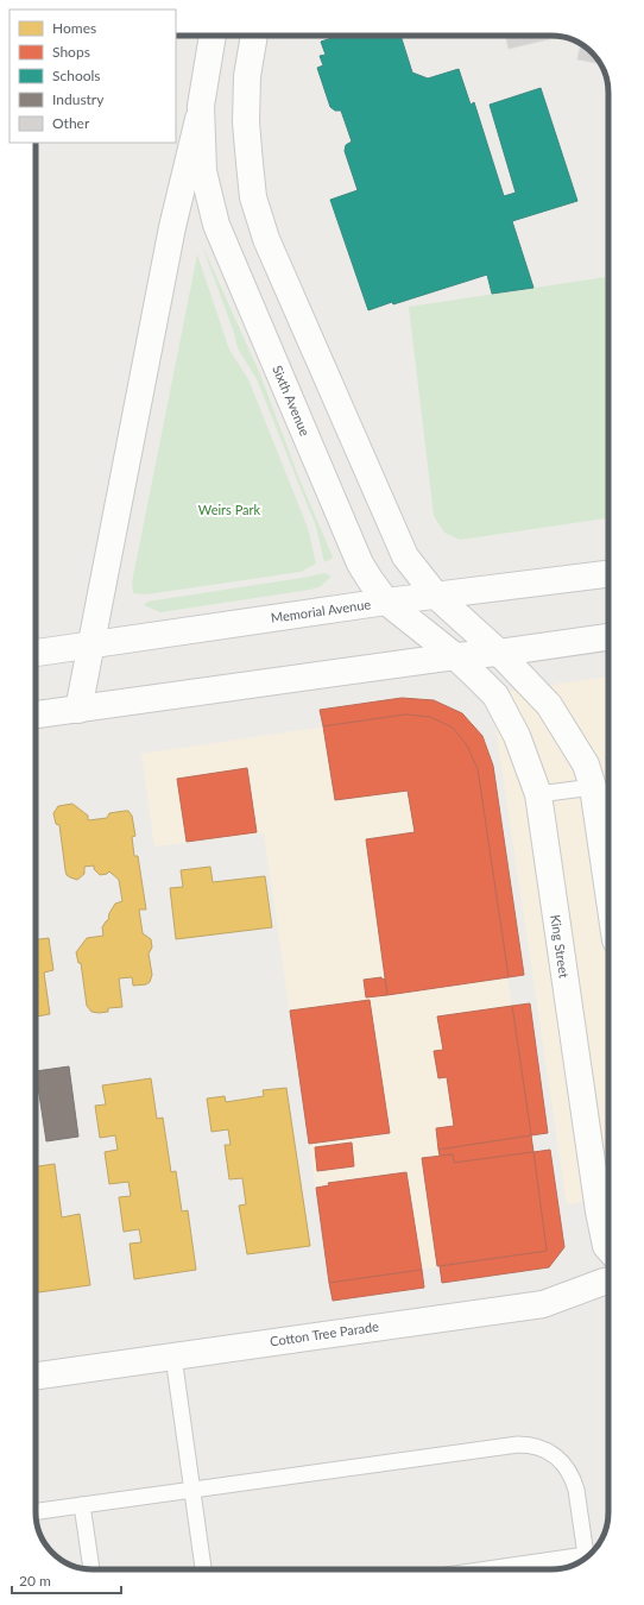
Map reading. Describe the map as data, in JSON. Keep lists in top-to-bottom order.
{
  "streets": {
    "street": [
      "Sixth Avenue",
      "Memorial Avenue",
      "King Street",
      "Cotton Tree Parade"
    ]
  },
  "crossings": [
    ["Sixth Avenue", "Memorial Avenue"],
    ["Sixth Avenue", "King Street"]
  ],
  "parks": ["Weirs Park"],
  "legend": [
    "Homes",
    "Shops",
    "Schools",
    "Industry",
    "Other"
  ],
  "scale_bar": "20 m"
}
